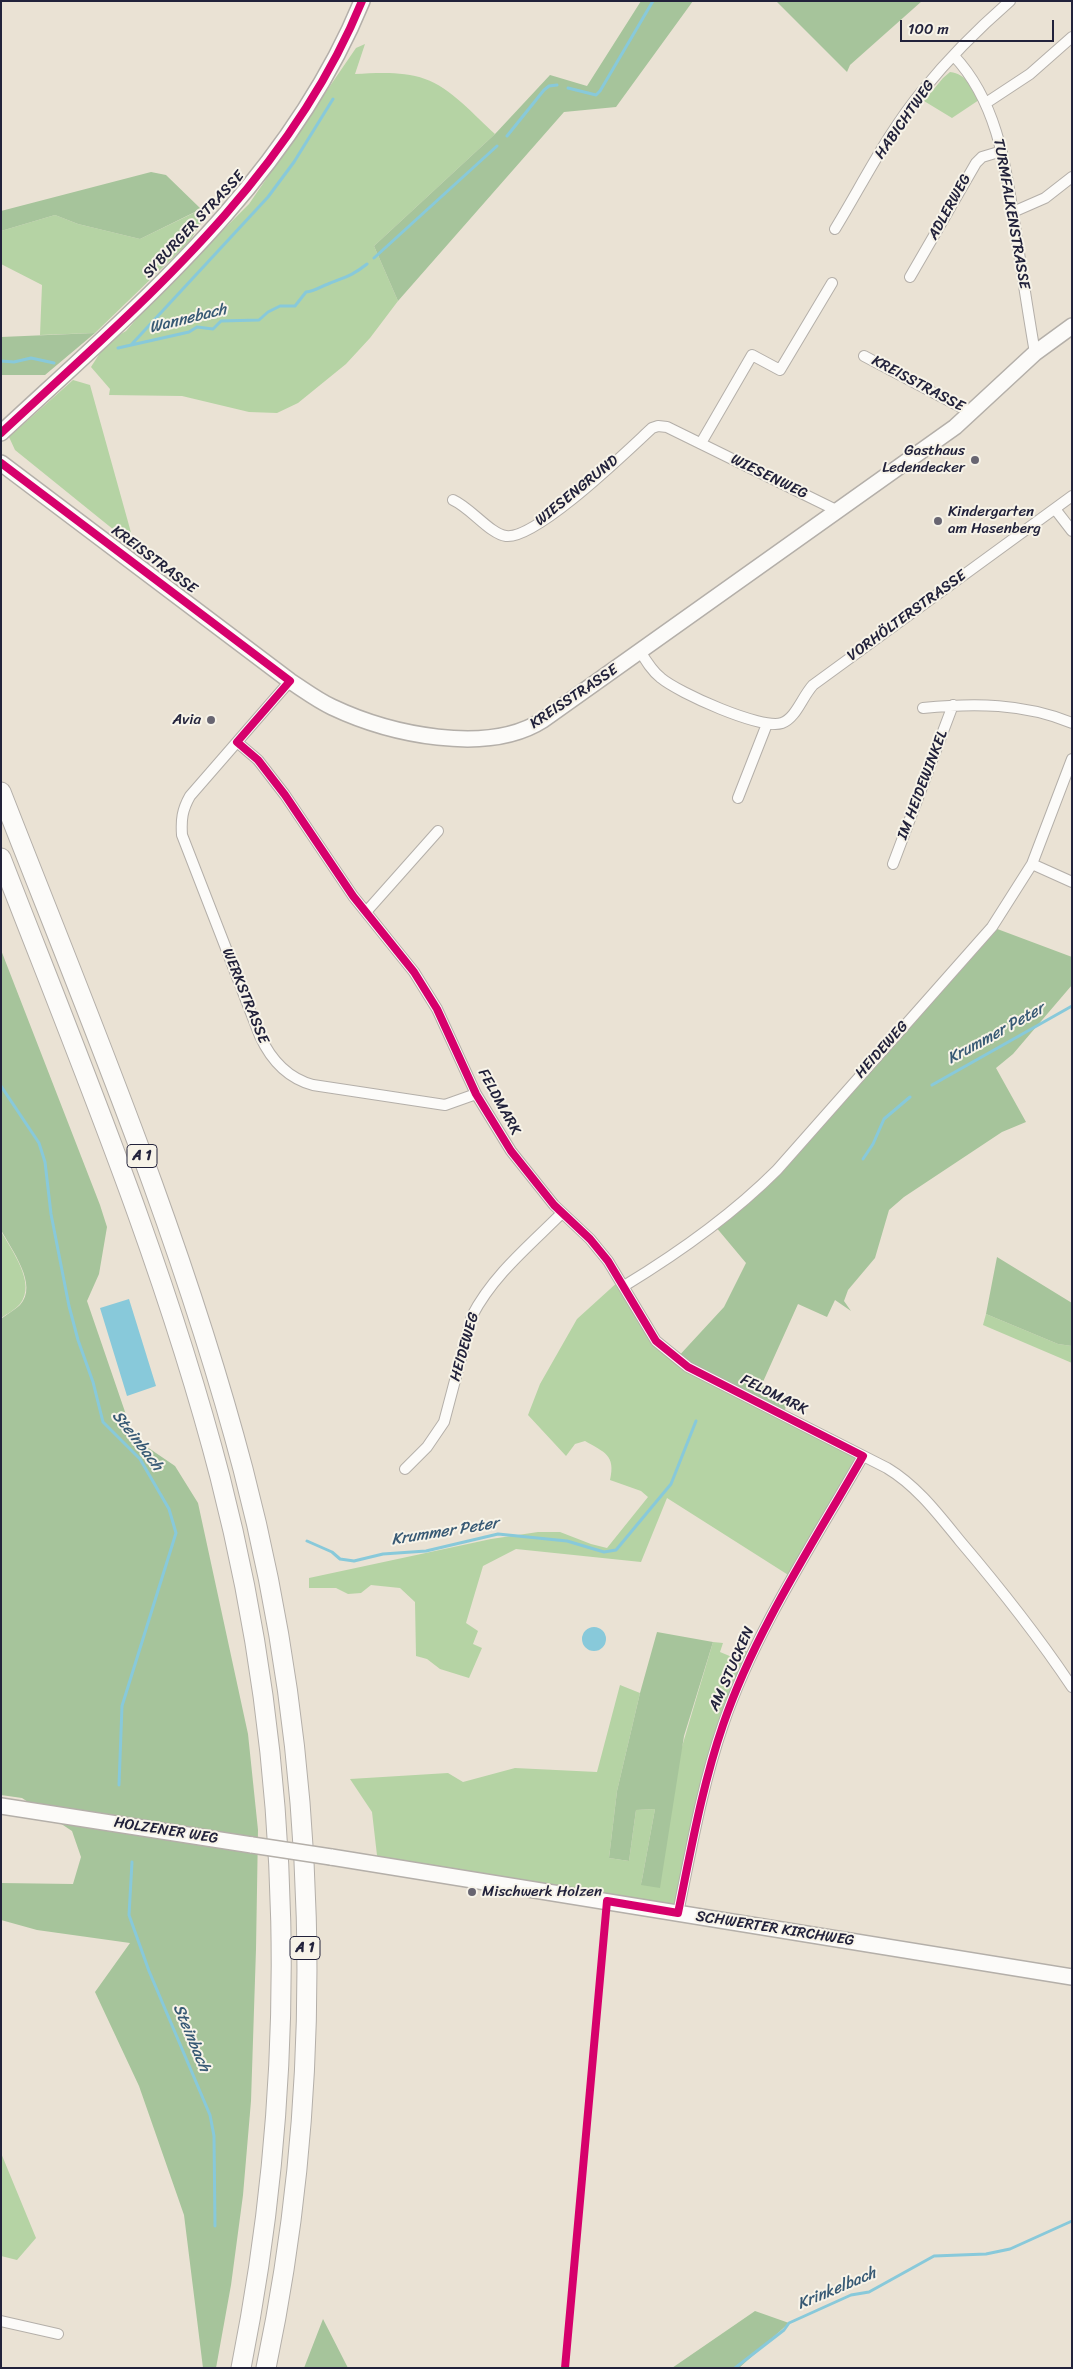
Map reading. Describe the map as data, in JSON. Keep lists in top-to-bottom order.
{
  "streets": {
    "highway": ["A 1"],
    "main road": [
      "SYBURGER STRASSE",
      "KREISSTRASSE",
      "HOLZENER WEG",
      "SCHWERTER KIRCHWEG"
    ],
    "street": [
      "HABICHTWEG",
      "ADLERWEG",
      "TURMFALKENSTRASSE",
      "WIESENWEG",
      "WIESENGRUND",
      "VORHÖLTERSTRASSE",
      "IM HEIDEWINKEL",
      "WERKSTRASSE",
      "HEIDEWEG",
      "FELDMARK",
      "AM STUCKEN"
    ]
  },
  "crossings": [
    ["HABICHTWEG", "TURMFALKENSTRASSE"],
    ["ADLERWEG", "TURMFALKENSTRASSE"],
    ["TURMFALKENSTRASSE", "KREISSTRASSE"],
    ["KREISSTRASSE", "WIESENWEG"],
    ["WIESENWEG", "WIESENGRUND"],
    ["WERKSTRASSE", "FELDMARK"],
    ["HEIDEWEG", "FELDMARK"],
    ["FELDMARK", "AM STUCKEN"],
    ["AM STUCKEN", "SCHWERTER KIRCHWEG"],
    ["HOLZENER WEG", "SCHWERTER KIRCHWEG"]
  ],
  "water": [
    "Wannebach",
    "Krummer Peter",
    "Steinbach",
    "Krinkelbach"
  ],
  "places": [
    "Gasthaus Ledendecker",
    "Kindergarten am Hasenberg",
    "Avia",
    "Mischwerk Holzen"
  ],
  "scale_bar": "100 m"
}
